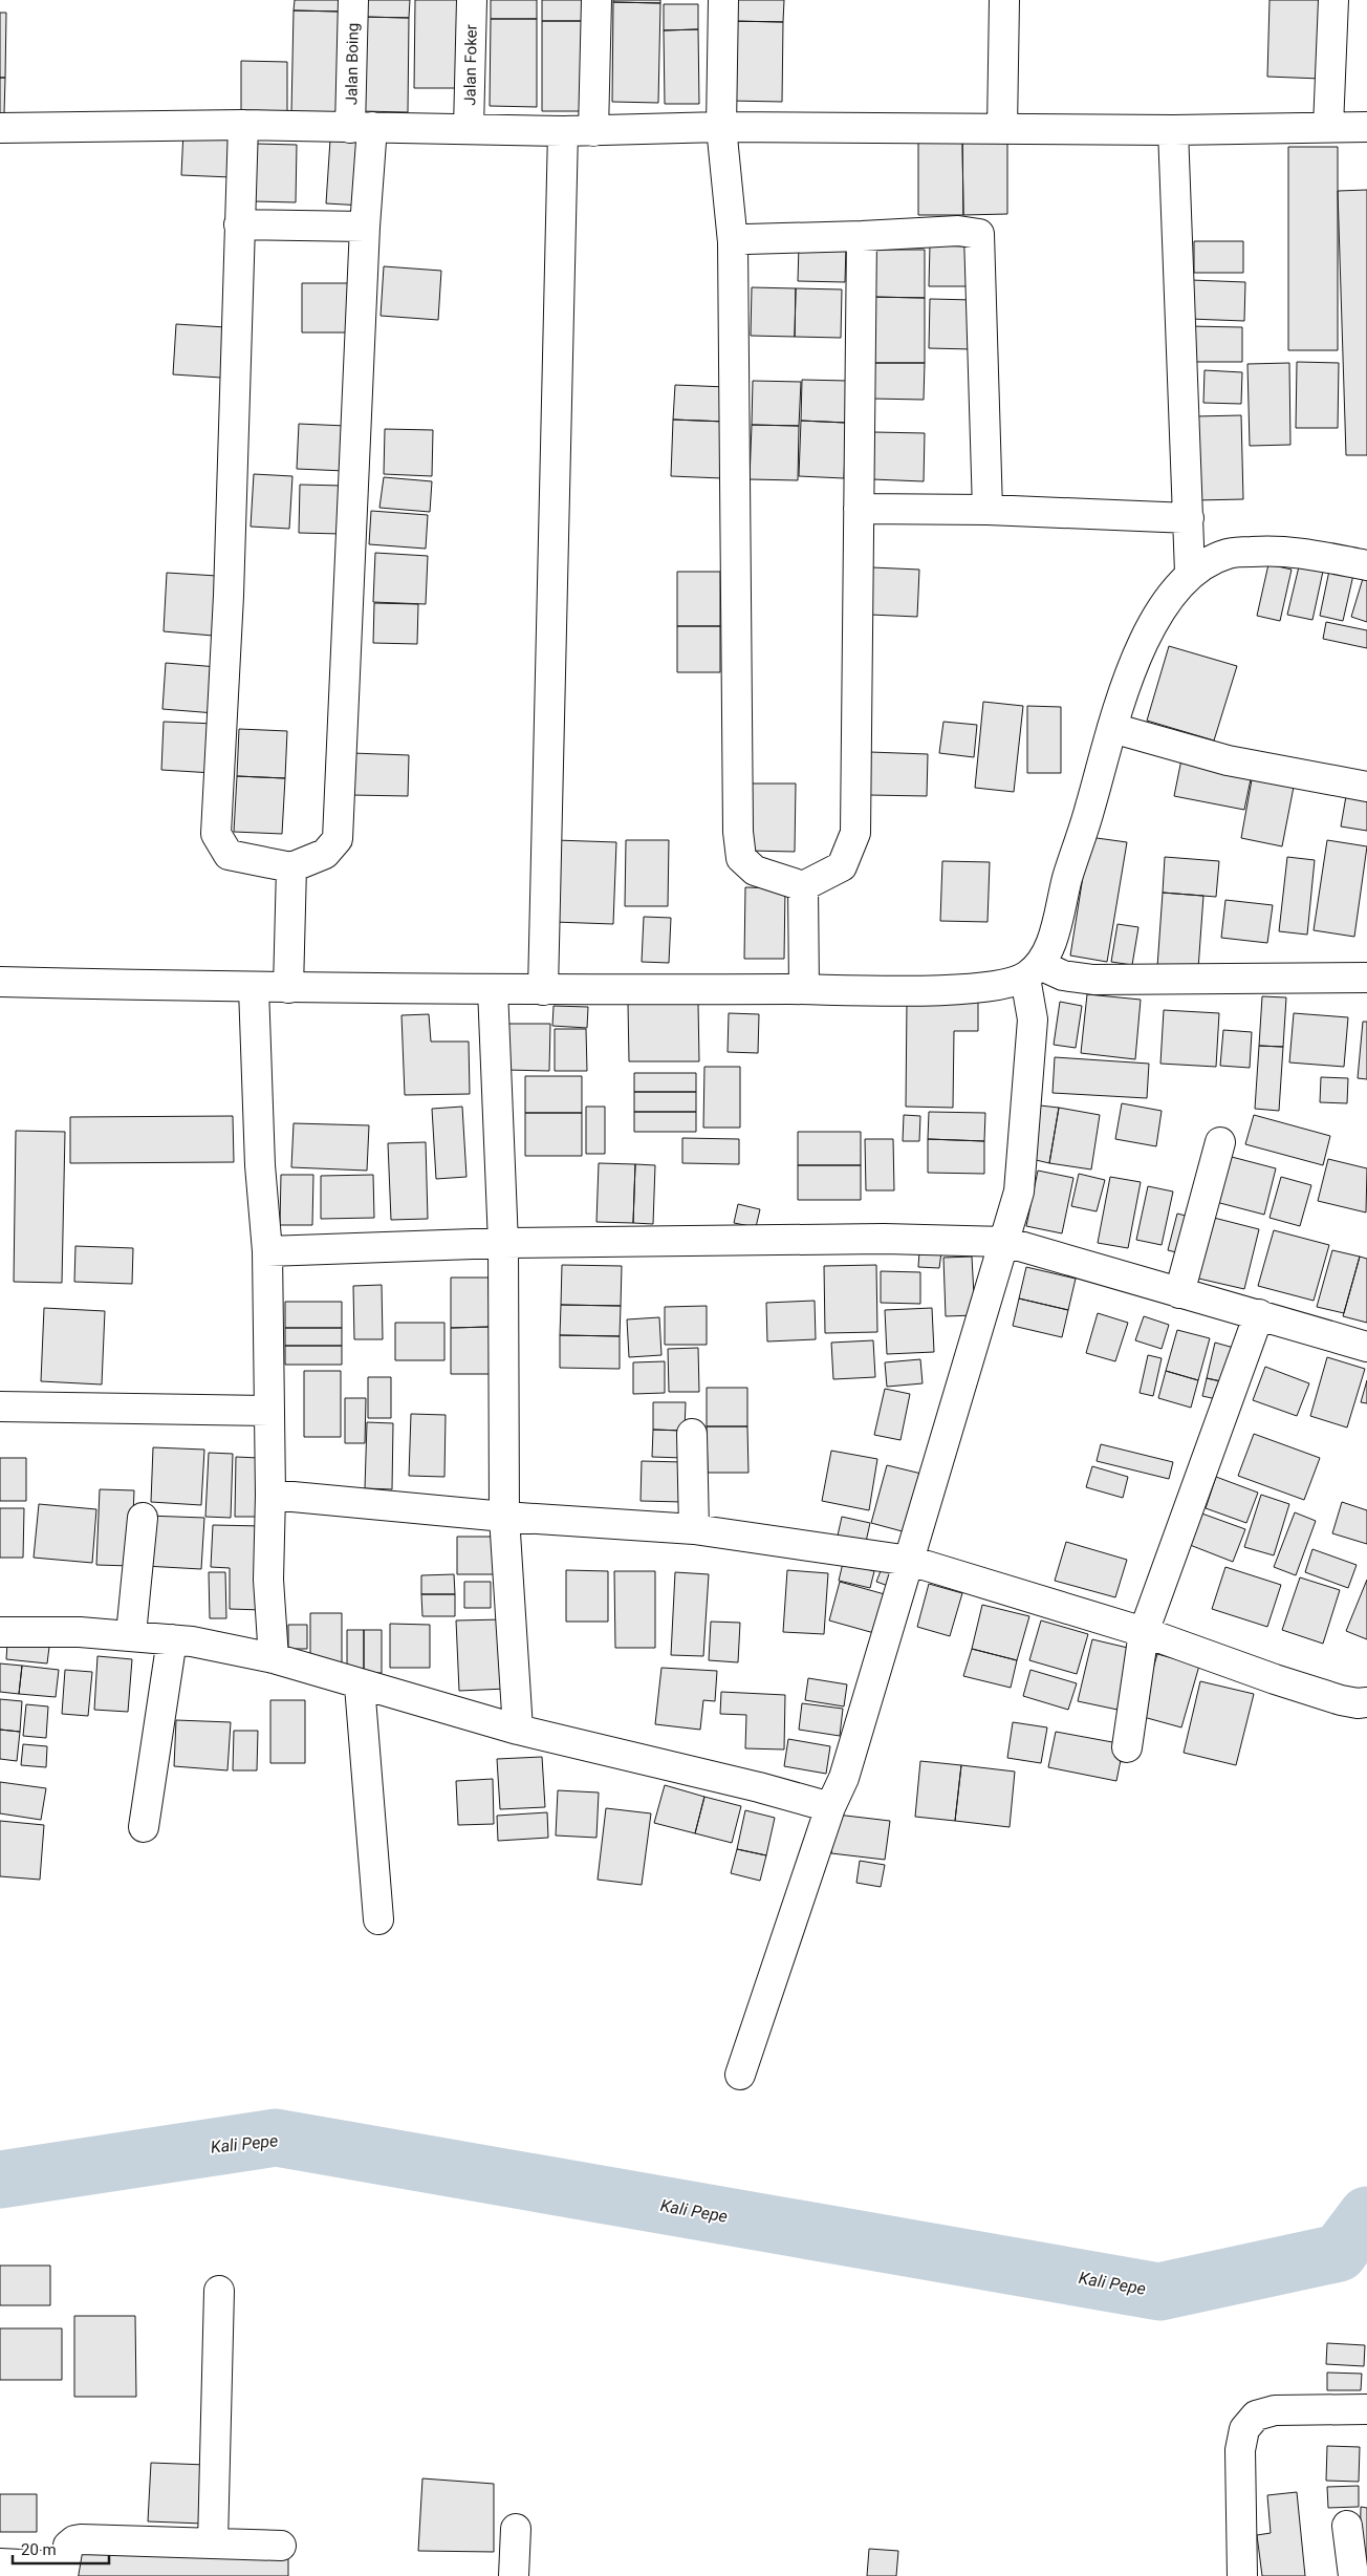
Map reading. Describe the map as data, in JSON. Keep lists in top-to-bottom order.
{
  "streets": {
    "street": ["Jalan Boing", "Jalan Foker"]
  },
  "water": ["Kali Pepe"],
  "scale_bar": "20 m"
}
